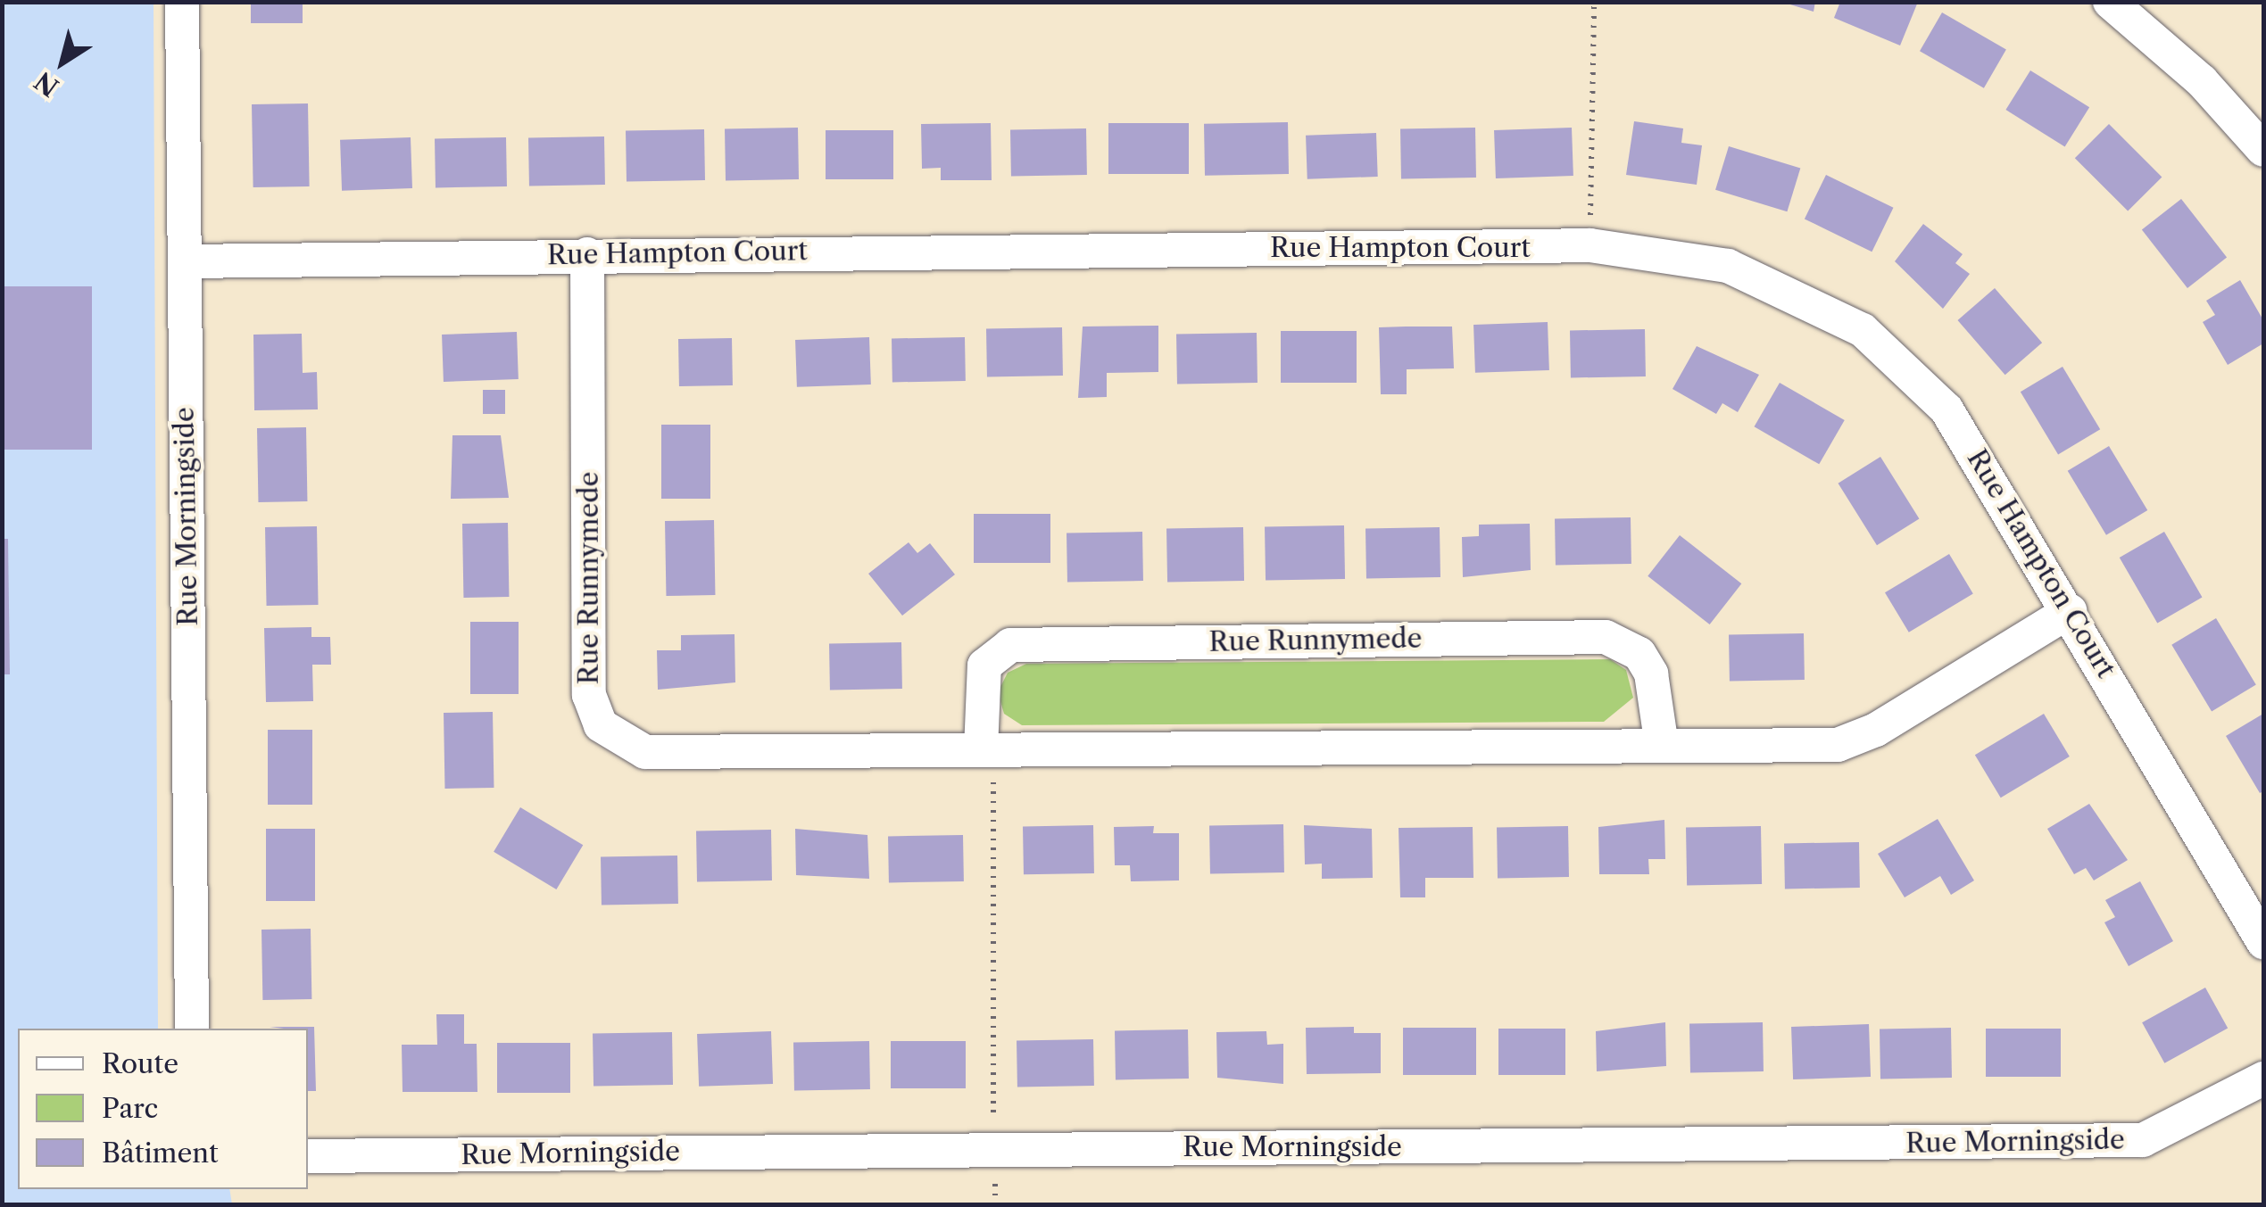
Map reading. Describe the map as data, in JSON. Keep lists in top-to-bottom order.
{
  "streets": {
    "street": ["Rue Hampton Court", "Rue Morningside", "Rue Runnymede"]
  },
  "crossings": [
    ["Rue Hampton Court", "Rue Morningside"],
    ["Rue Hampton Court", "Rue Runnymede"]
  ],
  "legend": ["Route", "Parc", "Bâtiment"],
  "north": "bottom left"
}
